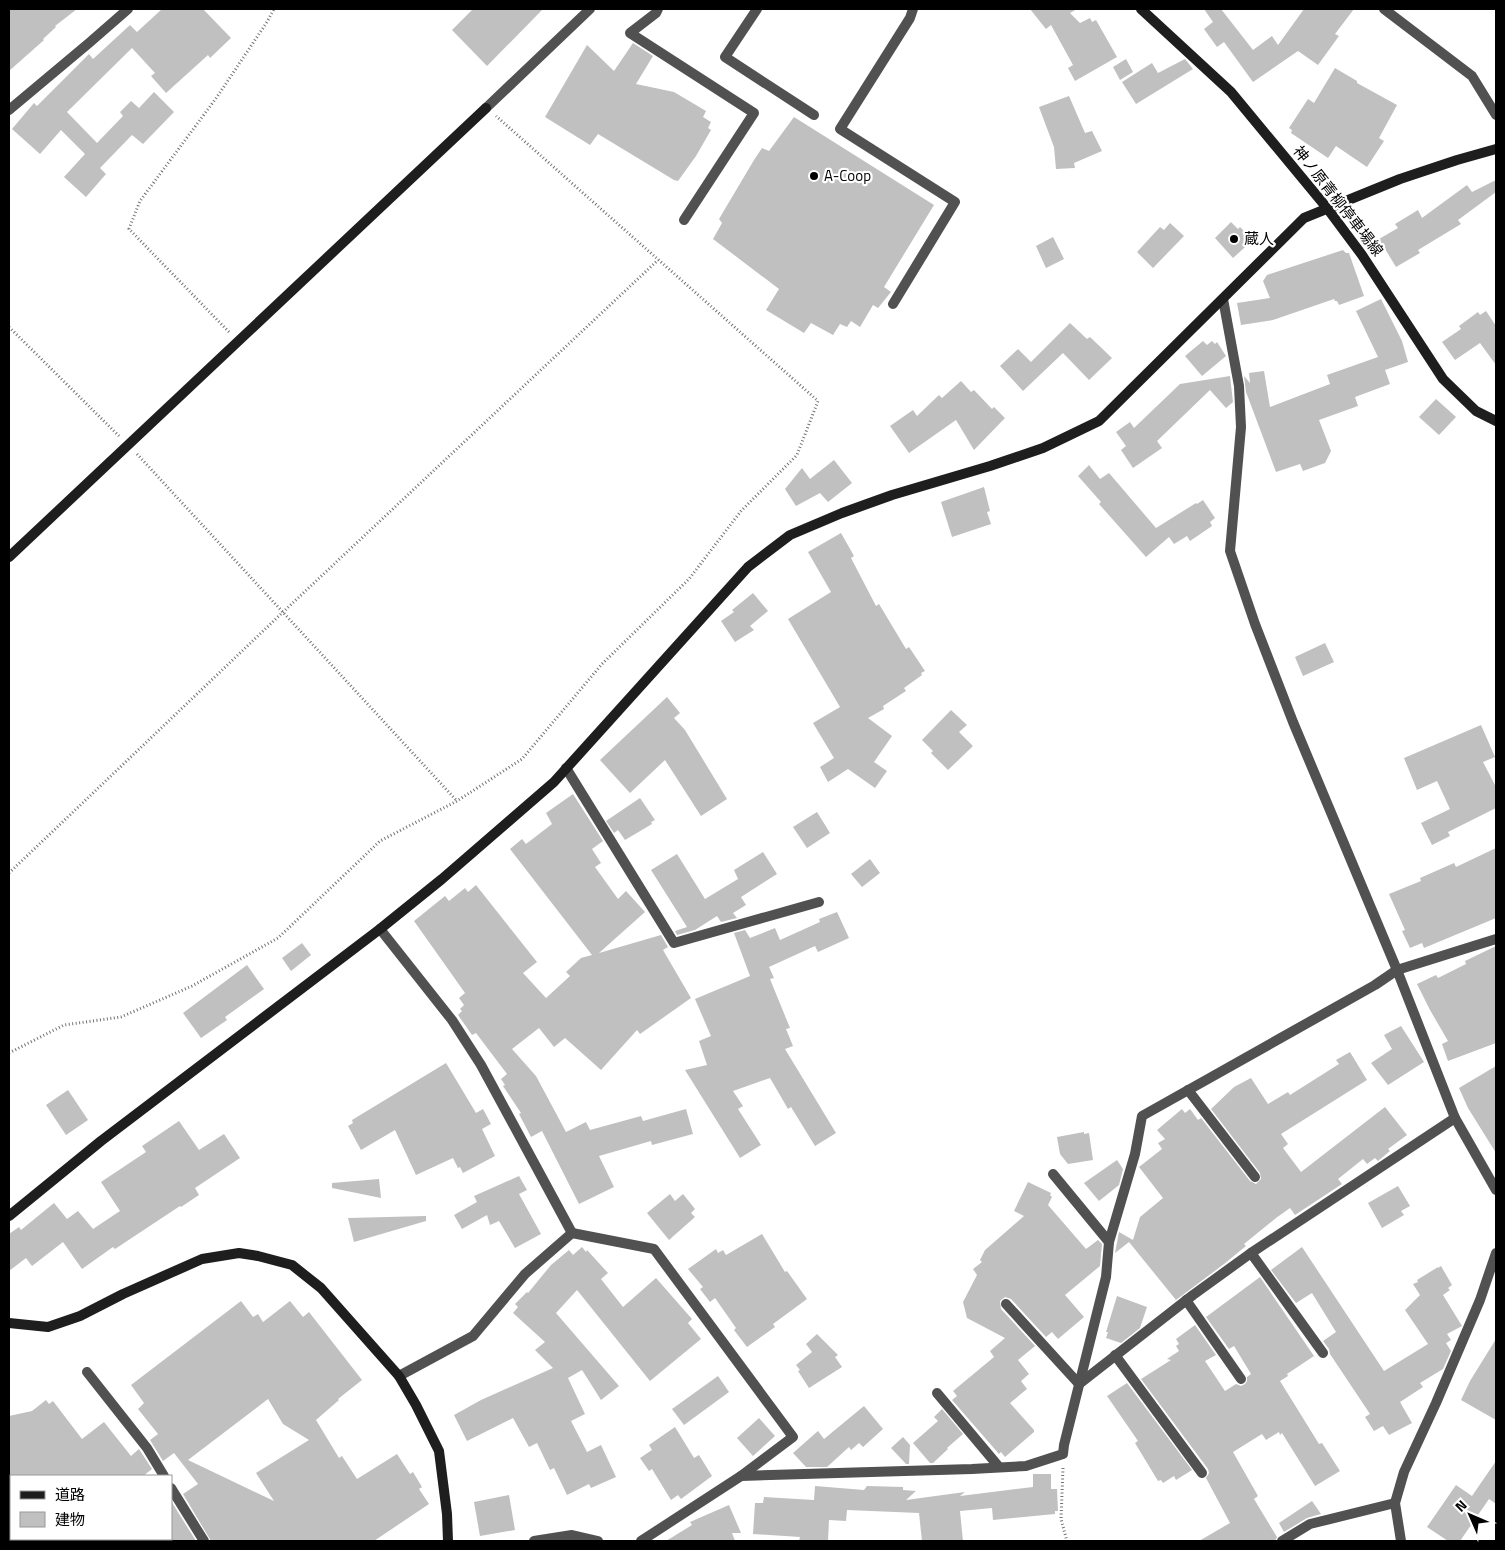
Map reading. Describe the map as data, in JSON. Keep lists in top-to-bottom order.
{
  "streets": {
    "street": ["神ノ原青柳停車場線"]
  },
  "places": ["A-Coop", "蔵人"],
  "legend": ["道路", "建物"],
  "north": "top left"
}
